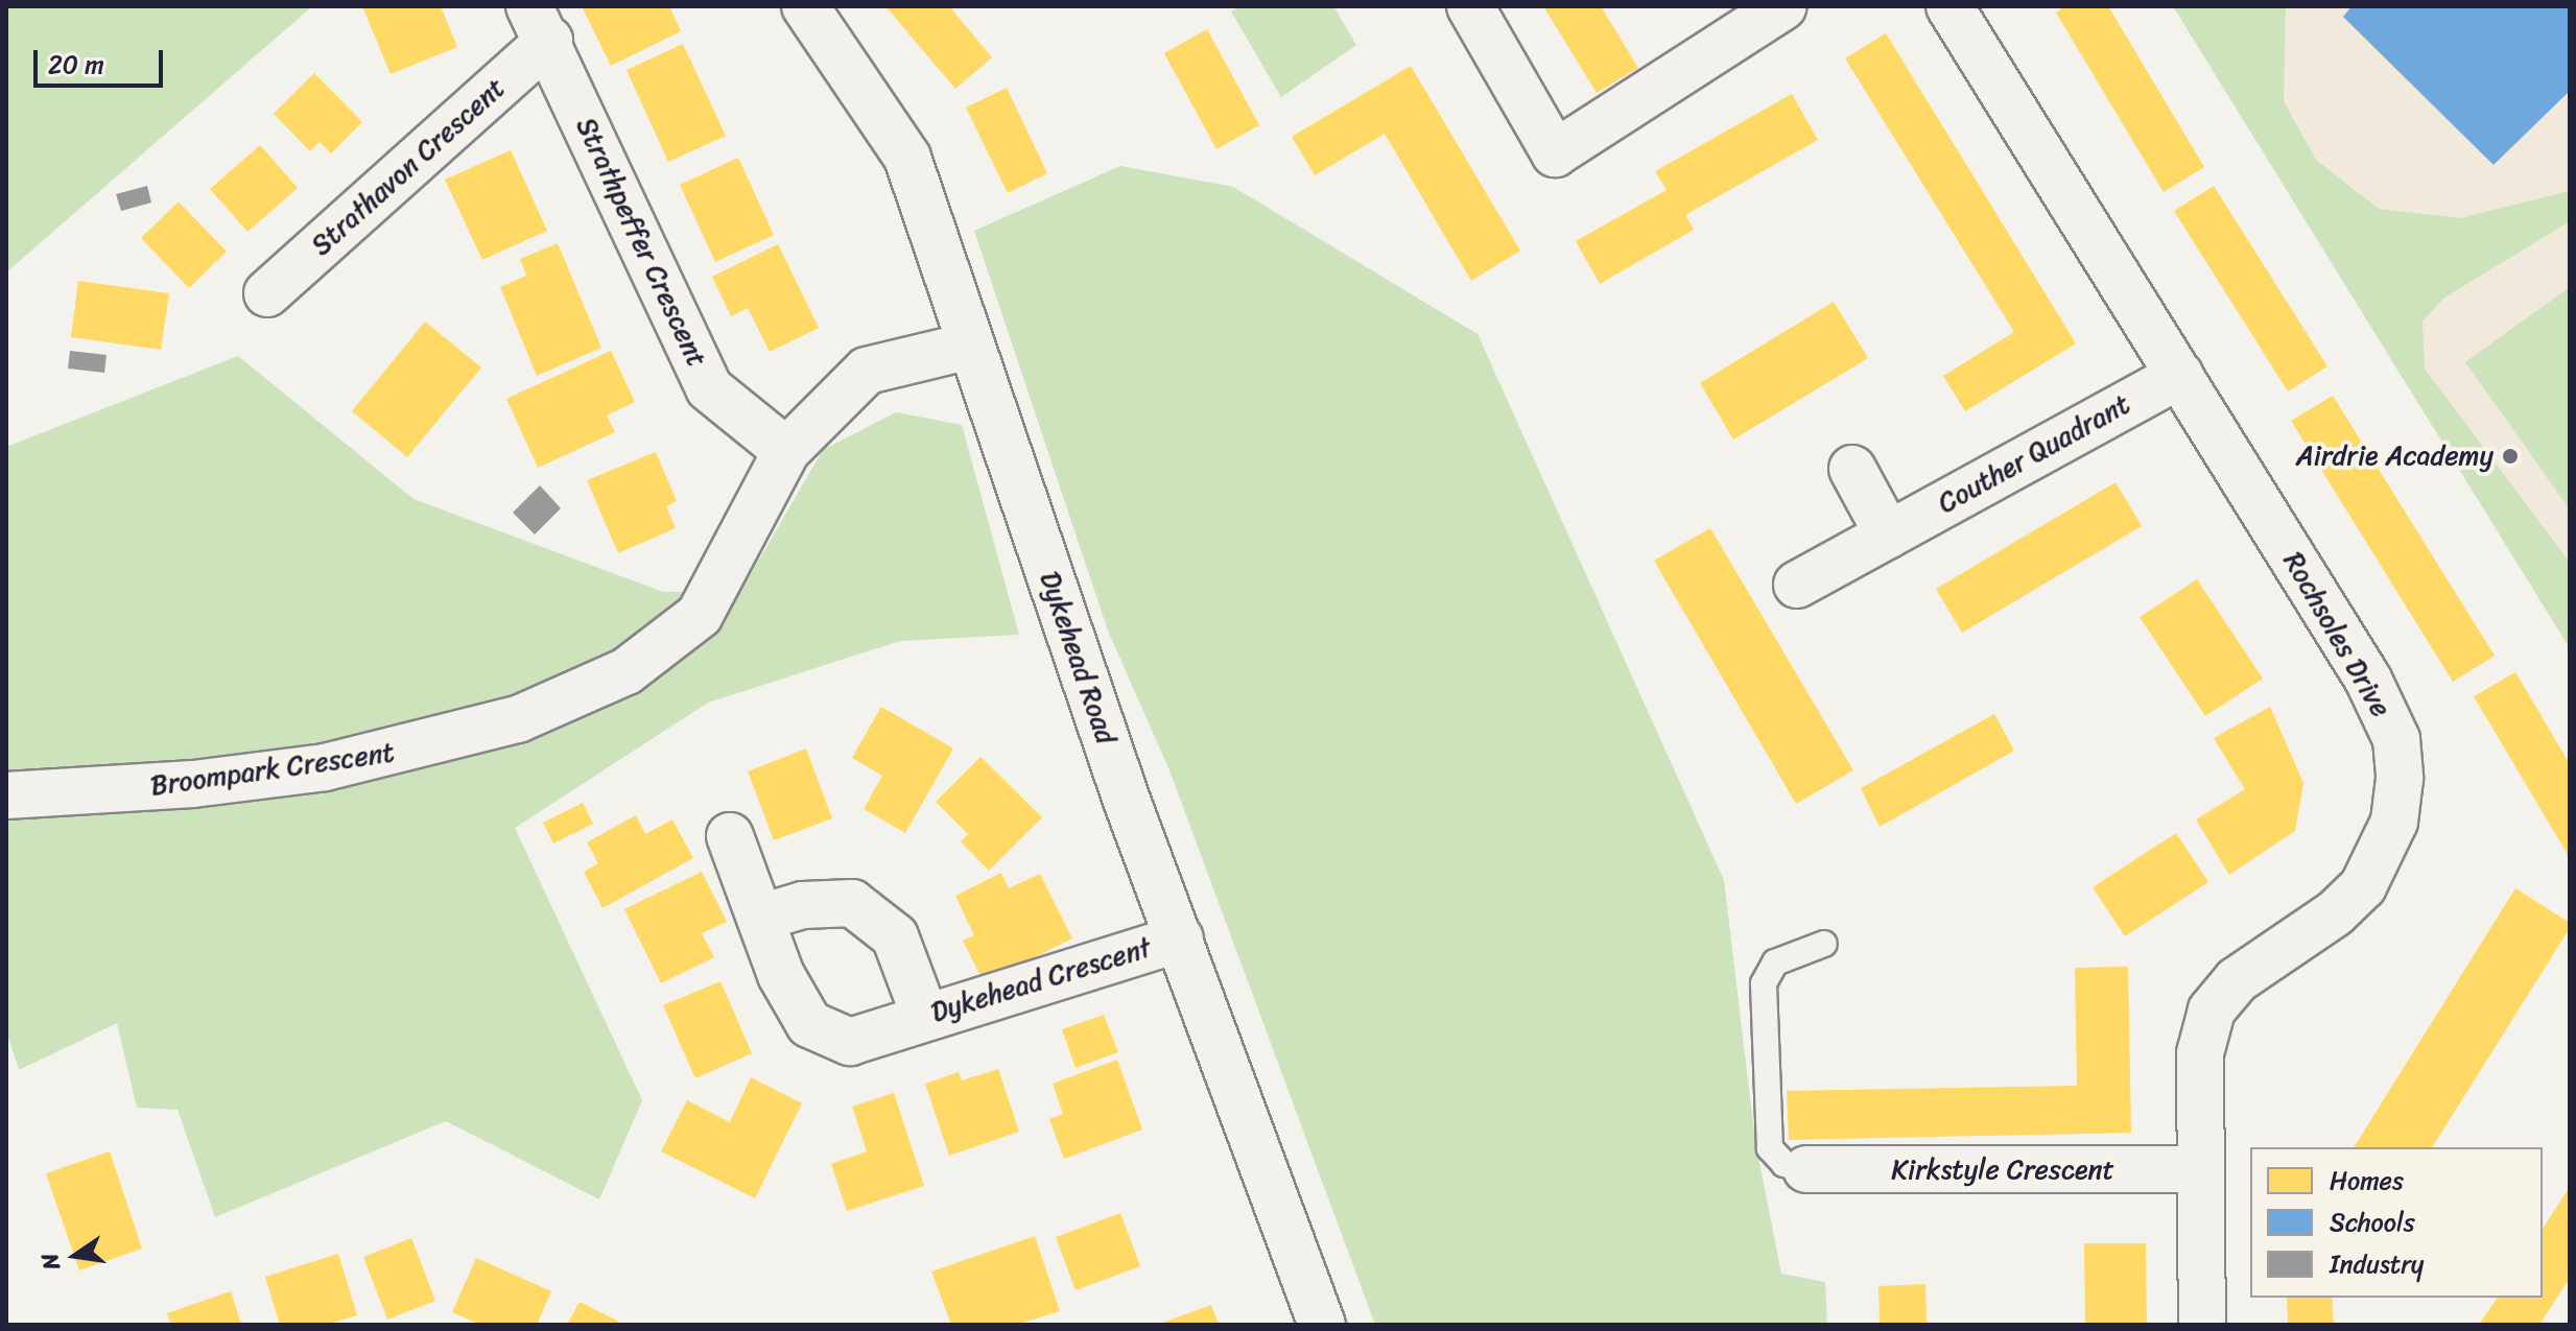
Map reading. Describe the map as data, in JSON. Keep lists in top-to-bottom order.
{
  "streets": {
    "street": [
      "Strathavon Crescent",
      "Strathpeffer Crescent",
      "Couther Quadrant",
      "Rochsoles Drive",
      "Dykehead Road",
      "Broompark Crescent",
      "Dykehead Crescent",
      "Kirkstyle Crescent"
    ]
  },
  "crossings": [
    ["Strathavon Crescent", "Strathpeffer Crescent"],
    ["Strathpeffer Crescent", "Broompark Crescent"],
    ["Couther Quadrant", "Rochsoles Drive"],
    ["Rochsoles Drive", "Kirkstyle Crescent"],
    ["Dykehead Road", "Broompark Crescent"],
    ["Dykehead Road", "Dykehead Crescent"]
  ],
  "places": ["Airdrie Academy"],
  "legend": ["Homes", "Schools", "Industry"],
  "scale_bar": "20 m",
  "north": "left"
}
